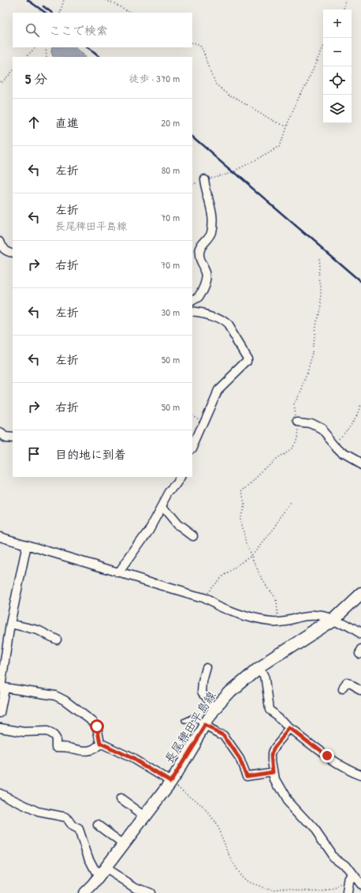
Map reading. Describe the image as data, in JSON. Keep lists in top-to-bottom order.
{
  "streets": {
    "main road": ["長尾稗田平島線"]
  },
  "page": {
    "map_buttons": ["+", "−"],
    "search": "ここで検索",
    "heading": ["5 分", "徒歩 · 370 m"],
    "list": [
      ["直進", "20 m"],
      ["左折", "80 m"],
      ["左折", "長尾稗田平島線", "70 m"],
      ["右折", "70 m"],
      ["左折", "30 m"],
      ["左折", "50 m"],
      ["右折", "50 m"],
      "目的地に到着"
    ]
  }
}
